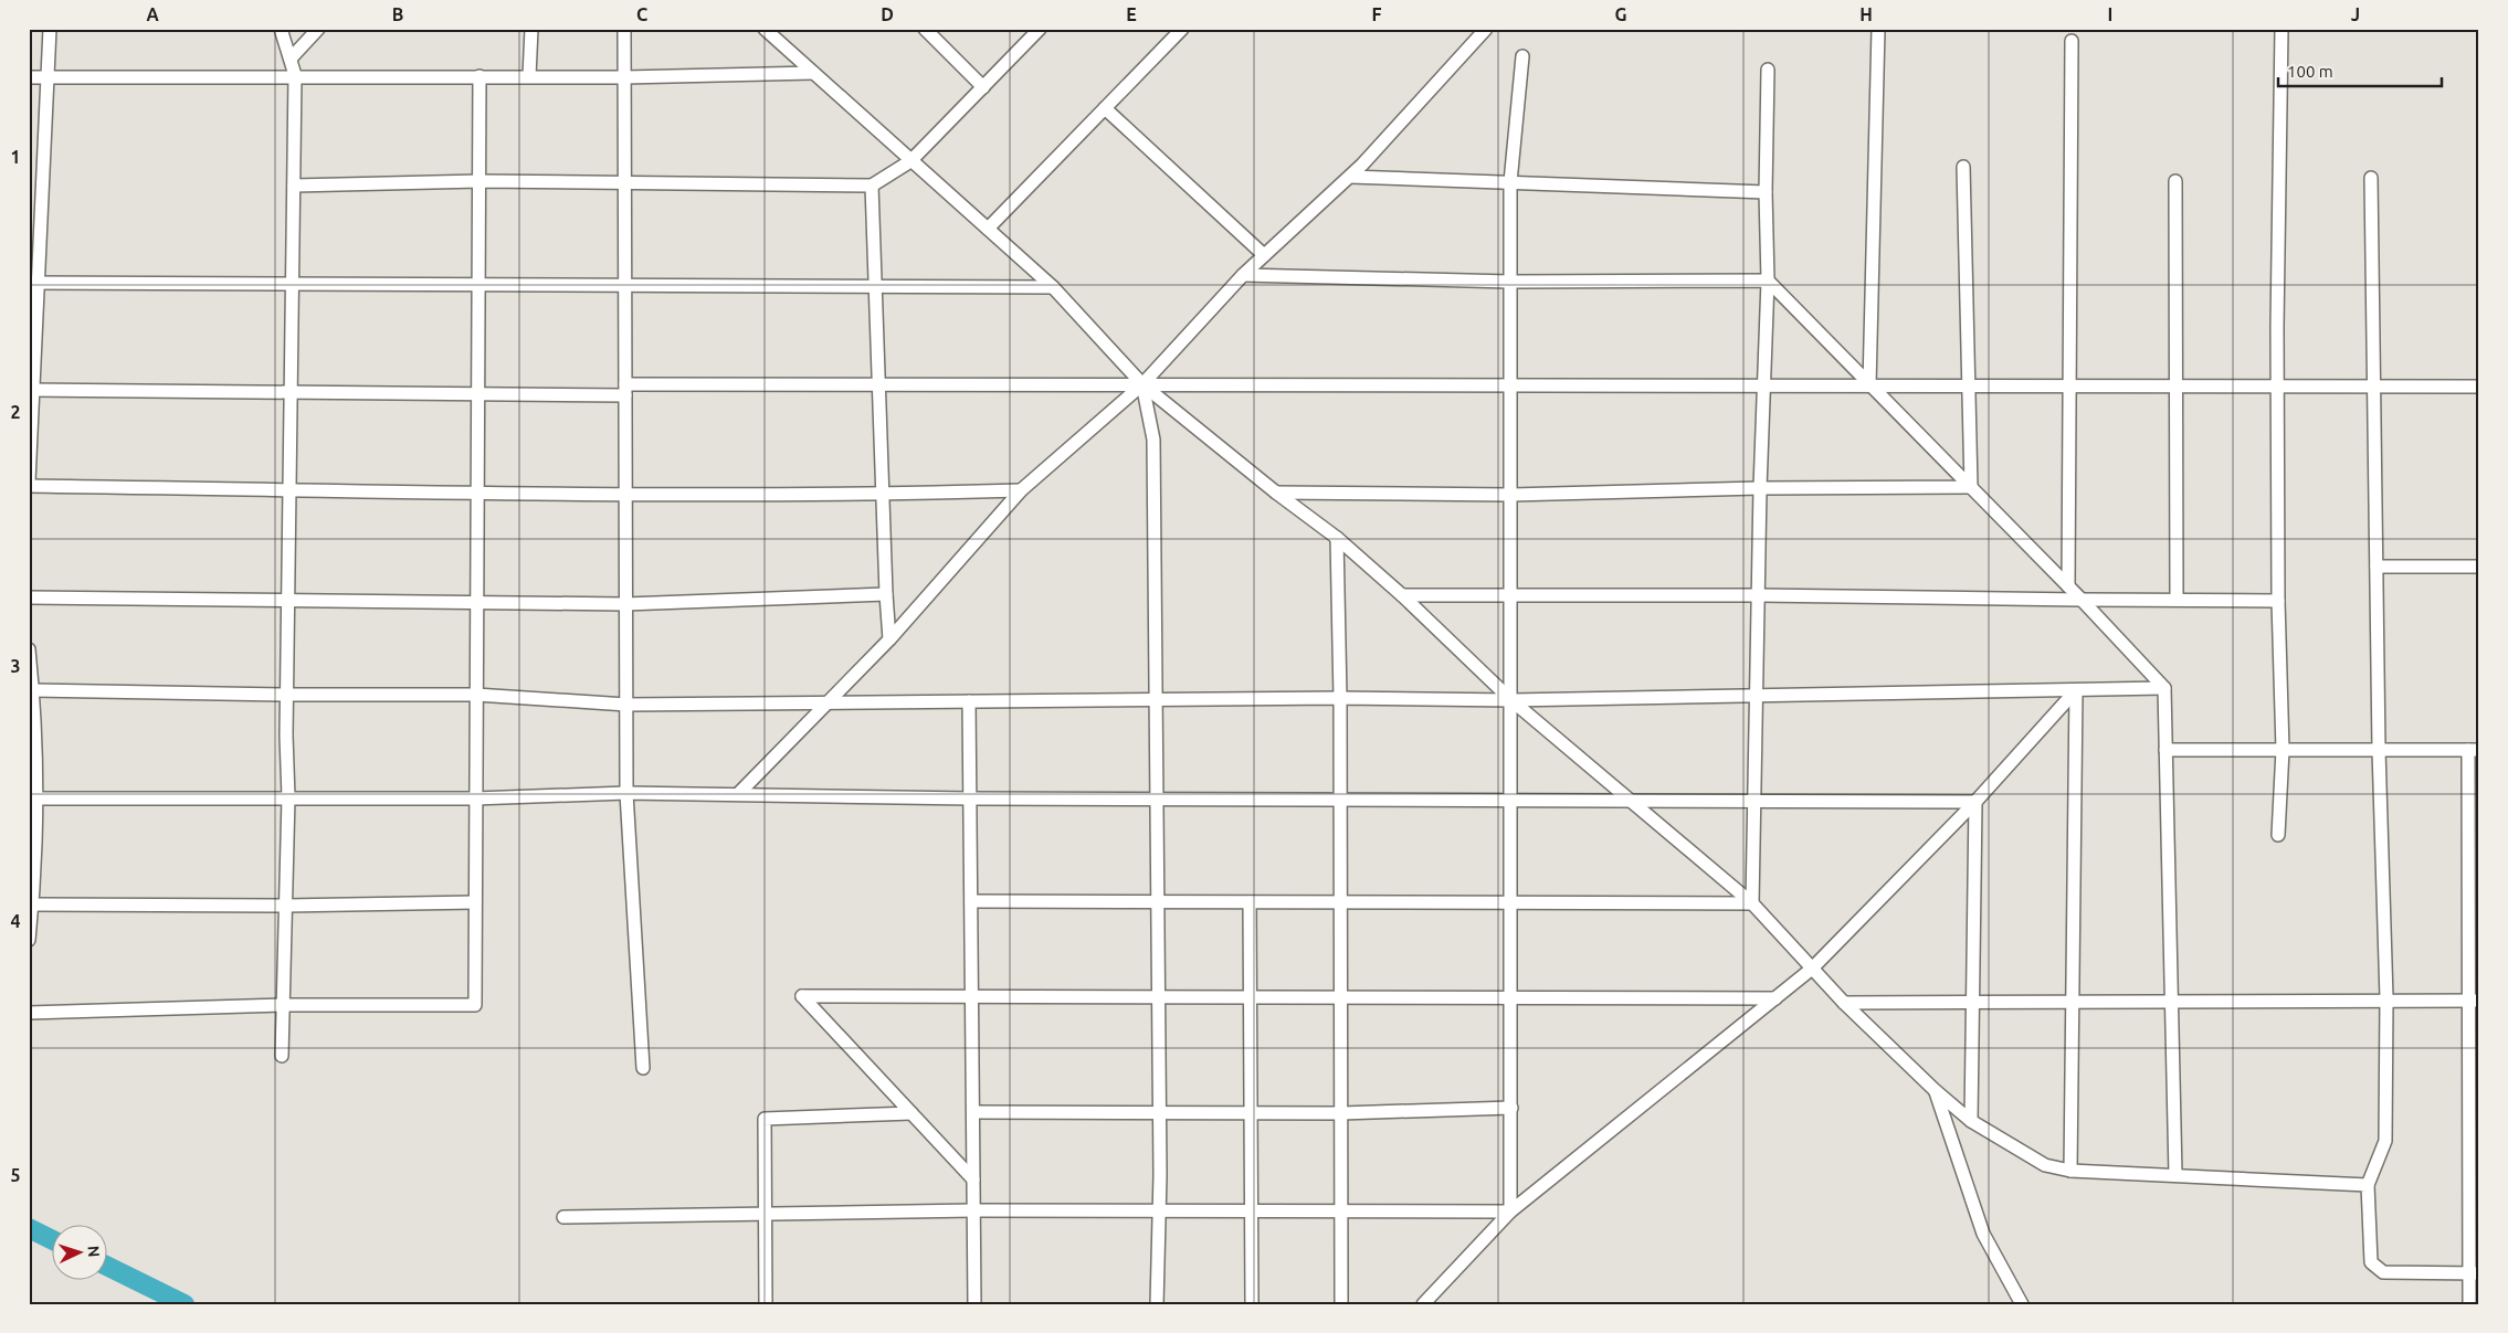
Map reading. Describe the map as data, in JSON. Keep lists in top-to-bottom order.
{
  "scale_bar": "100 m",
  "north": "right",
  "grid": {
    "columns": [
      "A",
      "B",
      "C",
      "D",
      "E",
      "F",
      "G",
      "H",
      "I",
      "J"
    ],
    "rows": [
      "1",
      "2",
      "3",
      "4",
      "5"
    ]
  }
}
